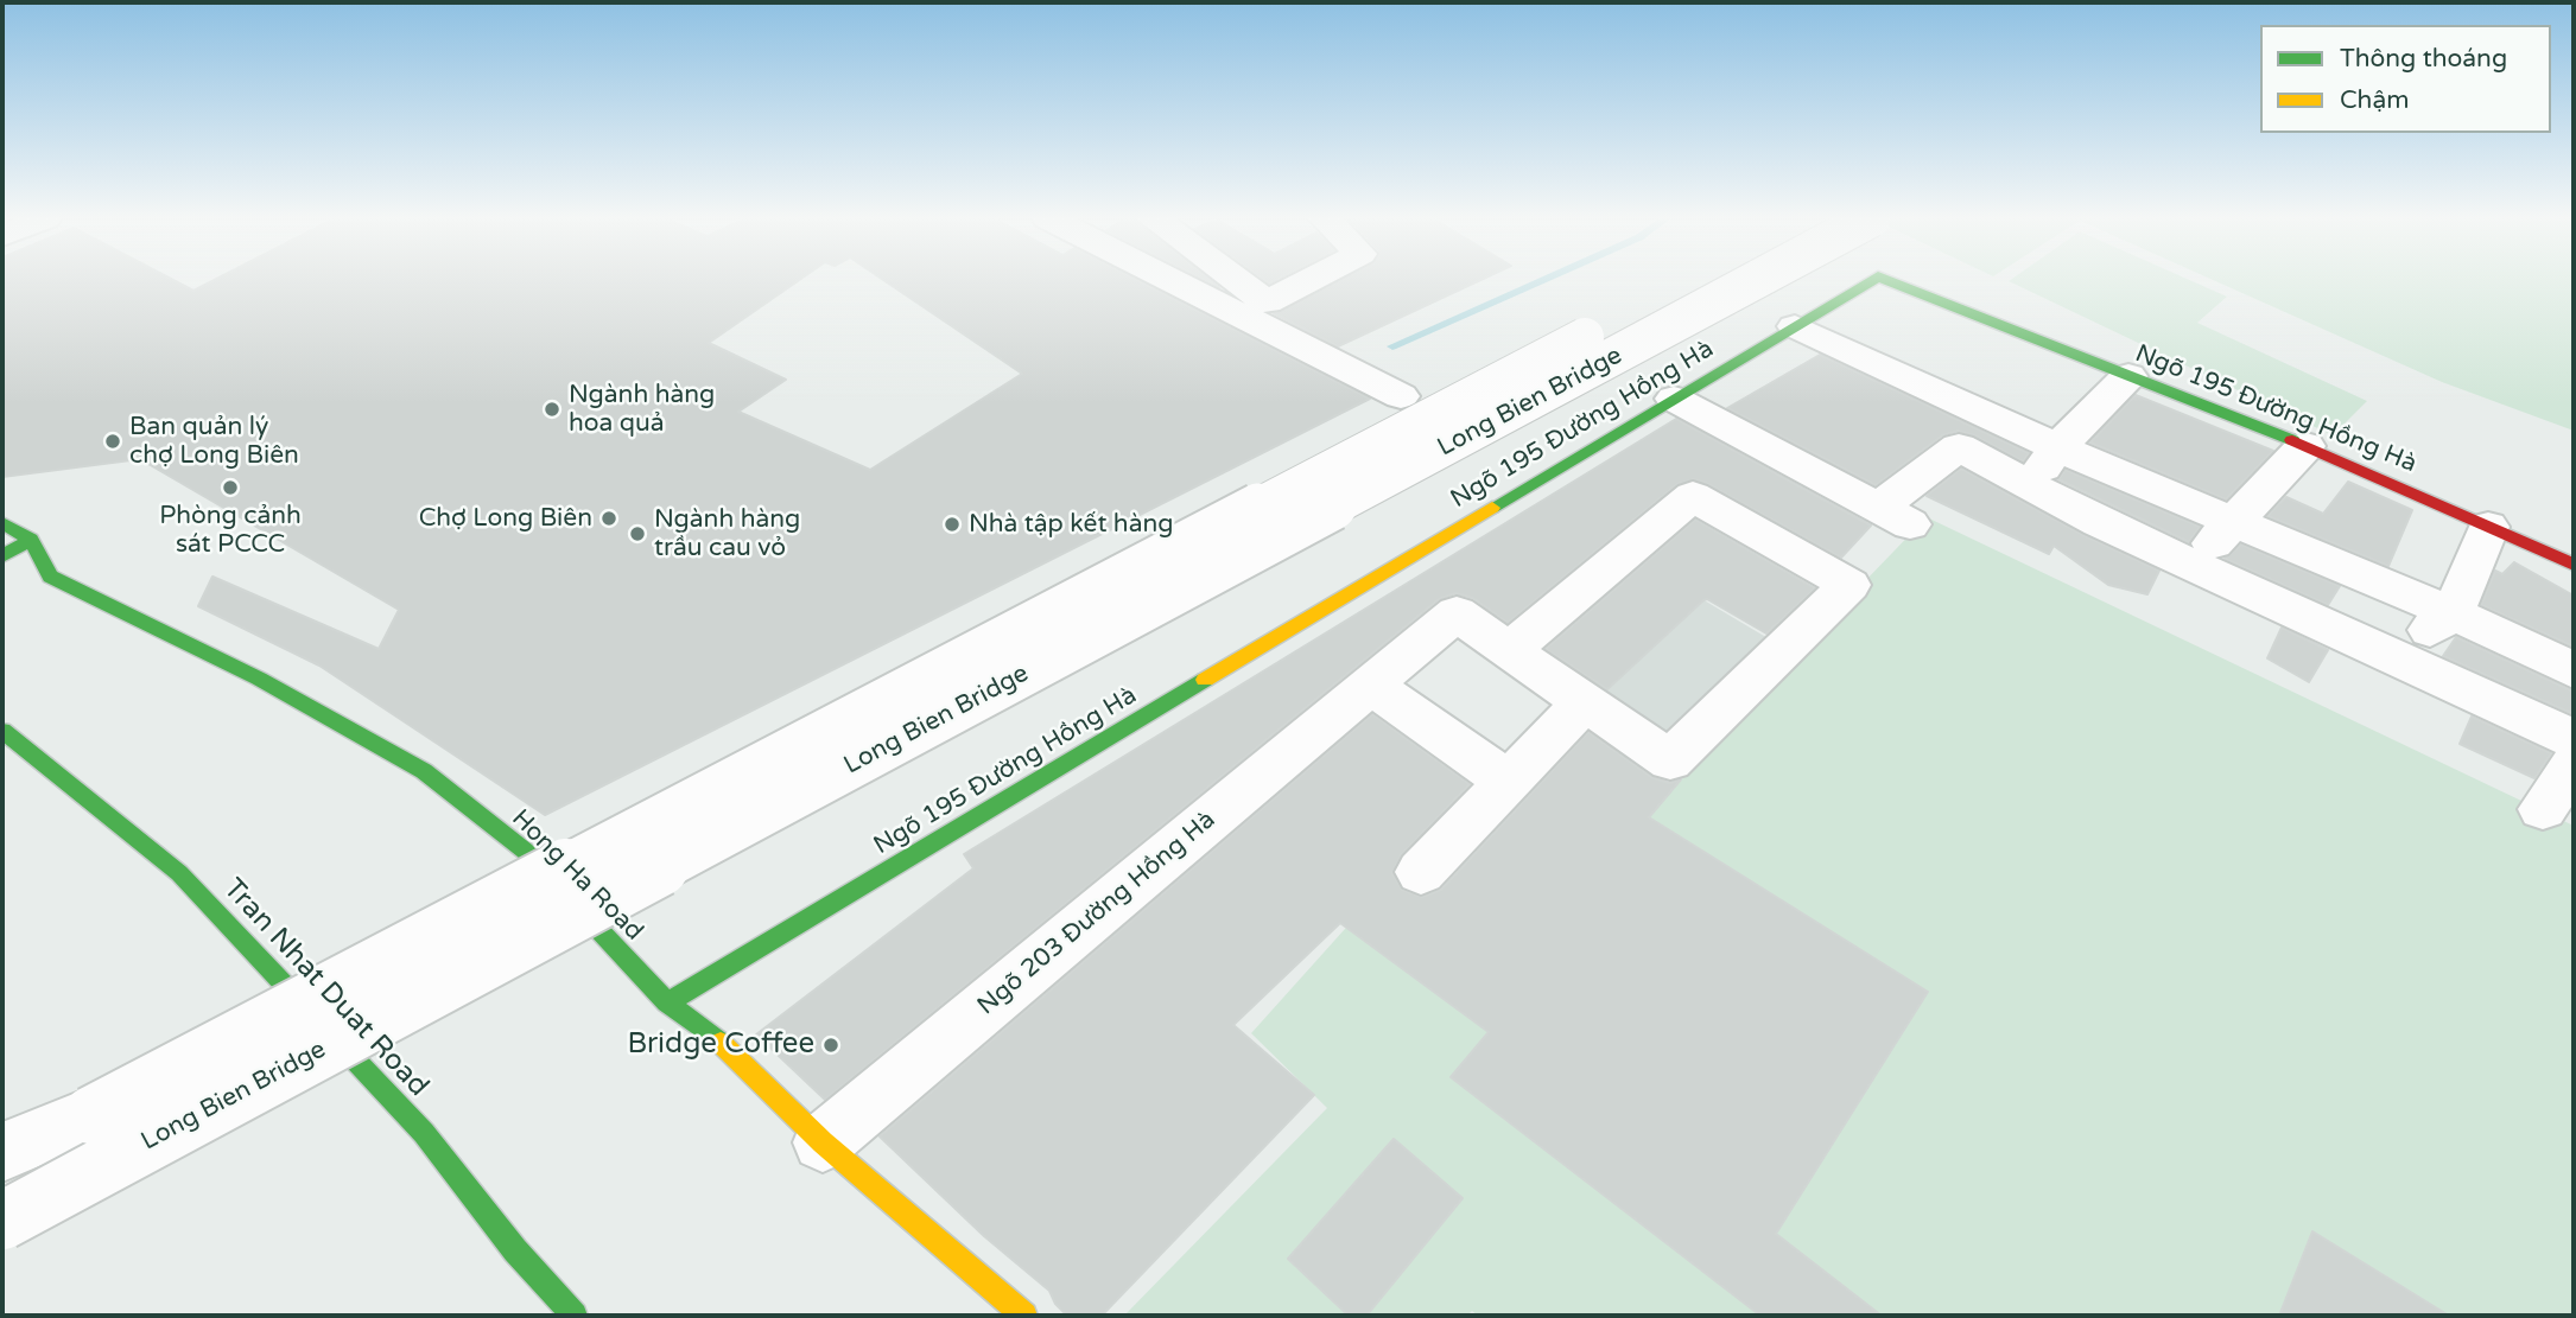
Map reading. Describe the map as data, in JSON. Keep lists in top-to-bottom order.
{
  "streets": {
    "street": [
      "Long Bien Bridge",
      "Ngõ 195 Đường Hồng Hà",
      "Hong Ha Road",
      "Ngõ 203 Đường Hồng Hà",
      "Tran Nhat Duat Road"
    ]
  },
  "crossings": [
    ["Ngõ 195 Đường Hồng Hà", "Hong Ha Road"],
    ["Hong Ha Road", "Ngõ 203 Đường Hồng Hà"]
  ],
  "places": [
    "Ngành hàng hoa quả",
    "Ban quản lý chợ Long Biên",
    "Phòng cảnh sát PCCC",
    "Chợ Long Biên",
    "Nhà tập kết hàng",
    "Ngành hàng trầu cau vỏ",
    "Bridge Coffee"
  ],
  "legend": ["Thông thoáng", "Chậm"]
}
